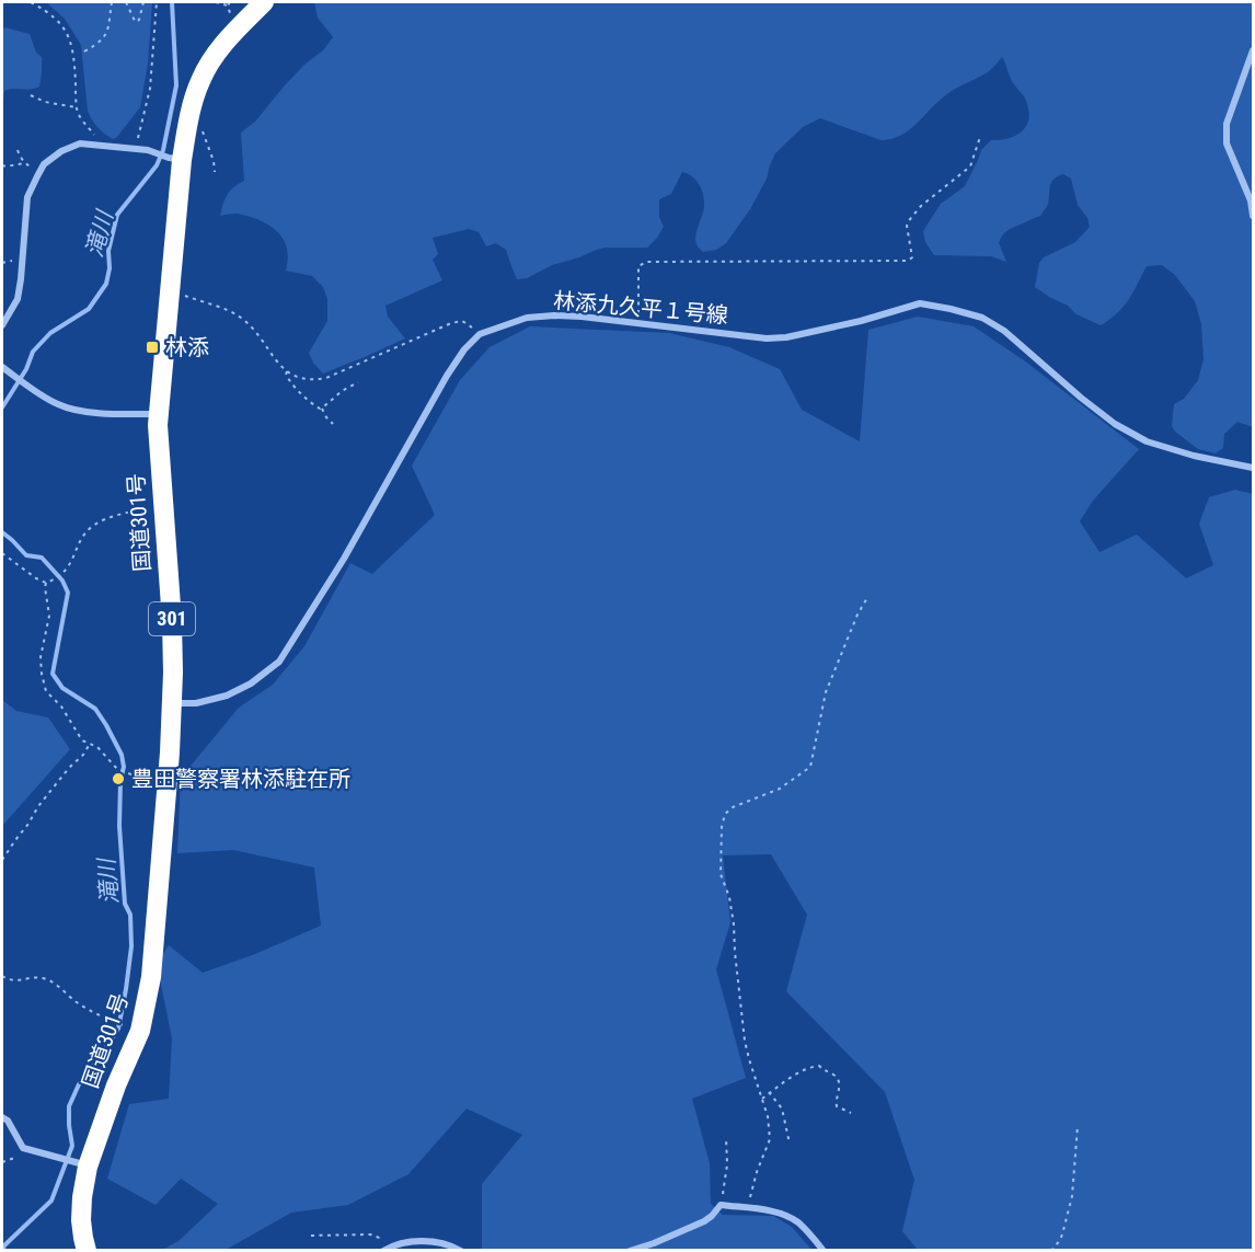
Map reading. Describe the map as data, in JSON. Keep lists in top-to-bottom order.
{
  "streets": {
    "highway": ["国道301号", "301"],
    "street": ["林添九久平１号線"]
  },
  "crossings": [
    ["林添九久平１号線", "国道301号"]
  ],
  "water": ["滝川"],
  "places": {
    "transit": ["林添"],
    "other": ["豊田警察署林添駐在所"]
  }
}
